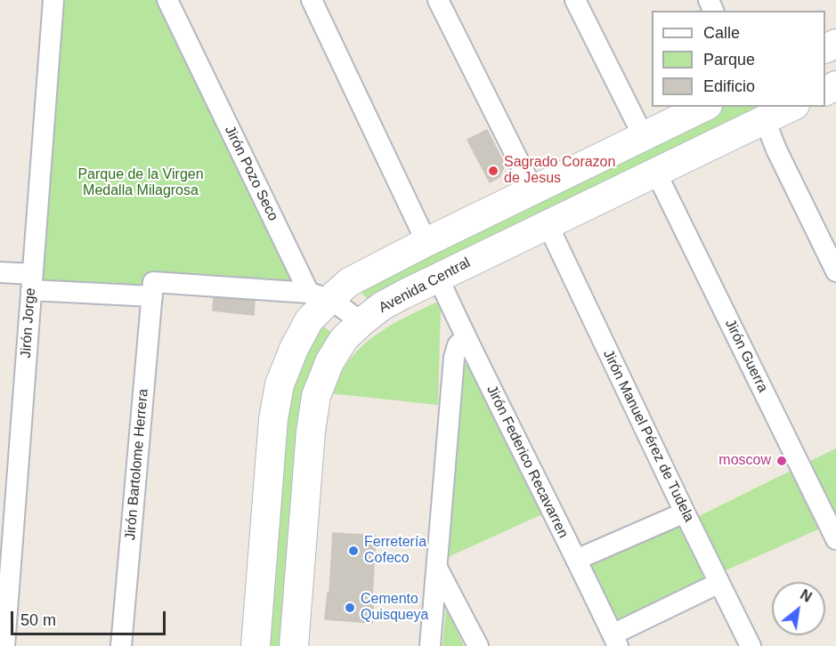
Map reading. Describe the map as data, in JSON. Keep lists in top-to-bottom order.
{
  "streets": {
    "main road": ["Avenida Central"],
    "street": [
      "Jirón Pozo Seco",
      "Jirón Jorge",
      "Jirón Guerra",
      "Jirón Manuel Pérez de Tudela",
      "Jirón Federico Recavarren",
      "Jirón Bartolome Herrera"
    ]
  },
  "crossings": [
    ["Jirón Pozo Seco", "Avenida Central"],
    ["Avenida Central", "Jirón Guerra"],
    ["Avenida Central", "Jirón Manuel Pérez de Tudela"],
    ["Avenida Central", "Jirón Federico Recavarren"]
  ],
  "parks": ["Parque de la Virgen Medalla Milagrosa"],
  "places": [
    "Sagrado Corazon de Jesus",
    "moscow",
    "Ferretería Cofeco",
    "Cemento Quisqueya"
  ],
  "legend": ["Calle", "Parque", "Edificio"],
  "scale_bar": "50 m",
  "north": "top right"
}
